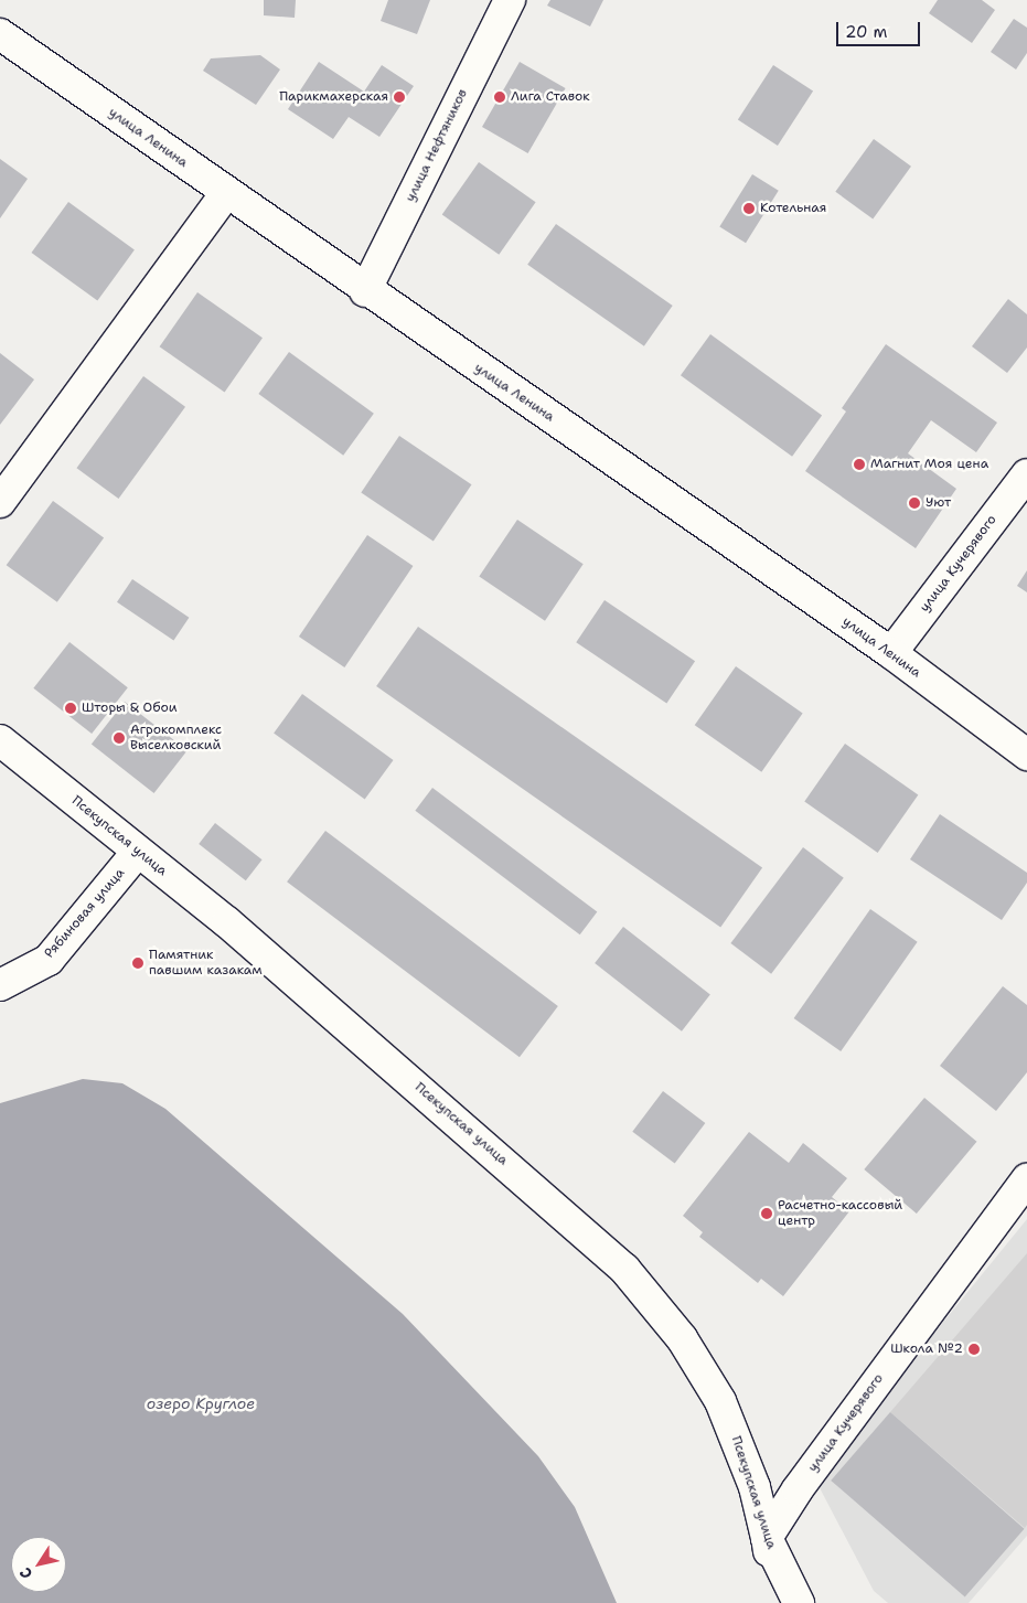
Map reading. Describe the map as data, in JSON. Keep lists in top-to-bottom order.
{
  "streets": {
    "street": [
      "улица Ленина",
      "улица Нефтяников",
      "улица Кучерявого",
      "Псекупская улица",
      "Рябиновая улица"
    ]
  },
  "crossings": [
    ["улица Ленина", "улица Нефтяников"],
    ["улица Ленина", "улица Кучерявого"],
    ["улица Кучерявого", "Псекупская улица"],
    ["Псекупская улица", "Рябиновая улица"]
  ],
  "water": ["озеро Круглое"],
  "places": [
    "Парикмахерская",
    "Лига Ставок",
    "Котельная",
    "Магнит Моя цена",
    "Уют",
    "Шторы & Обои",
    "Агрокомплекс Выселковский",
    "Памятник павшим казакам",
    "Расчетно-кассовый центр",
    "Школа №2"
  ],
  "scale_bar": "20 m",
  "north": "bottom left"
}
